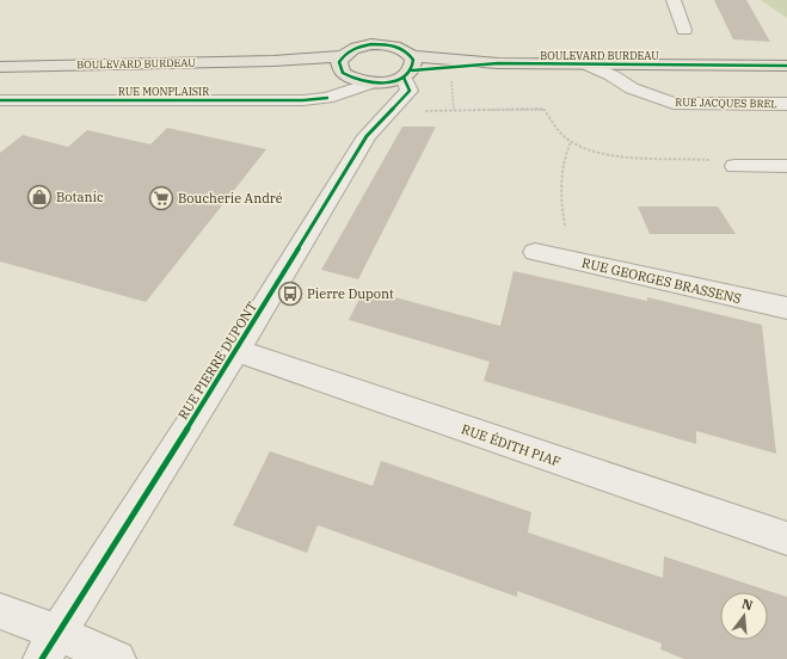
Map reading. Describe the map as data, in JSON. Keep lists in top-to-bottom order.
{
  "streets": {
    "main road": ["BOULEVARD BURDEAU"],
    "street": [
      "RUE MONPLAISIR",
      "RUE JACQUES BREL",
      "RUE GEORGES BRASSENS",
      "RUE PIERRE DUPONT",
      "RUE ÉDITH PIAF"
    ]
  },
  "crossings": [
    ["BOULEVARD BURDEAU", "RUE MONPLAISIR"],
    ["BOULEVARD BURDEAU", "RUE JACQUES BREL"],
    ["BOULEVARD BURDEAU", "RUE PIERRE DUPONT"],
    ["RUE PIERRE DUPONT", "RUE ÉDITH PIAF"]
  ],
  "places": {
    "shop": ["Botanic"],
    "supermarket": ["Boucherie André"],
    "bus stop": ["Pierre Dupont"]
  },
  "north": "top"
}
